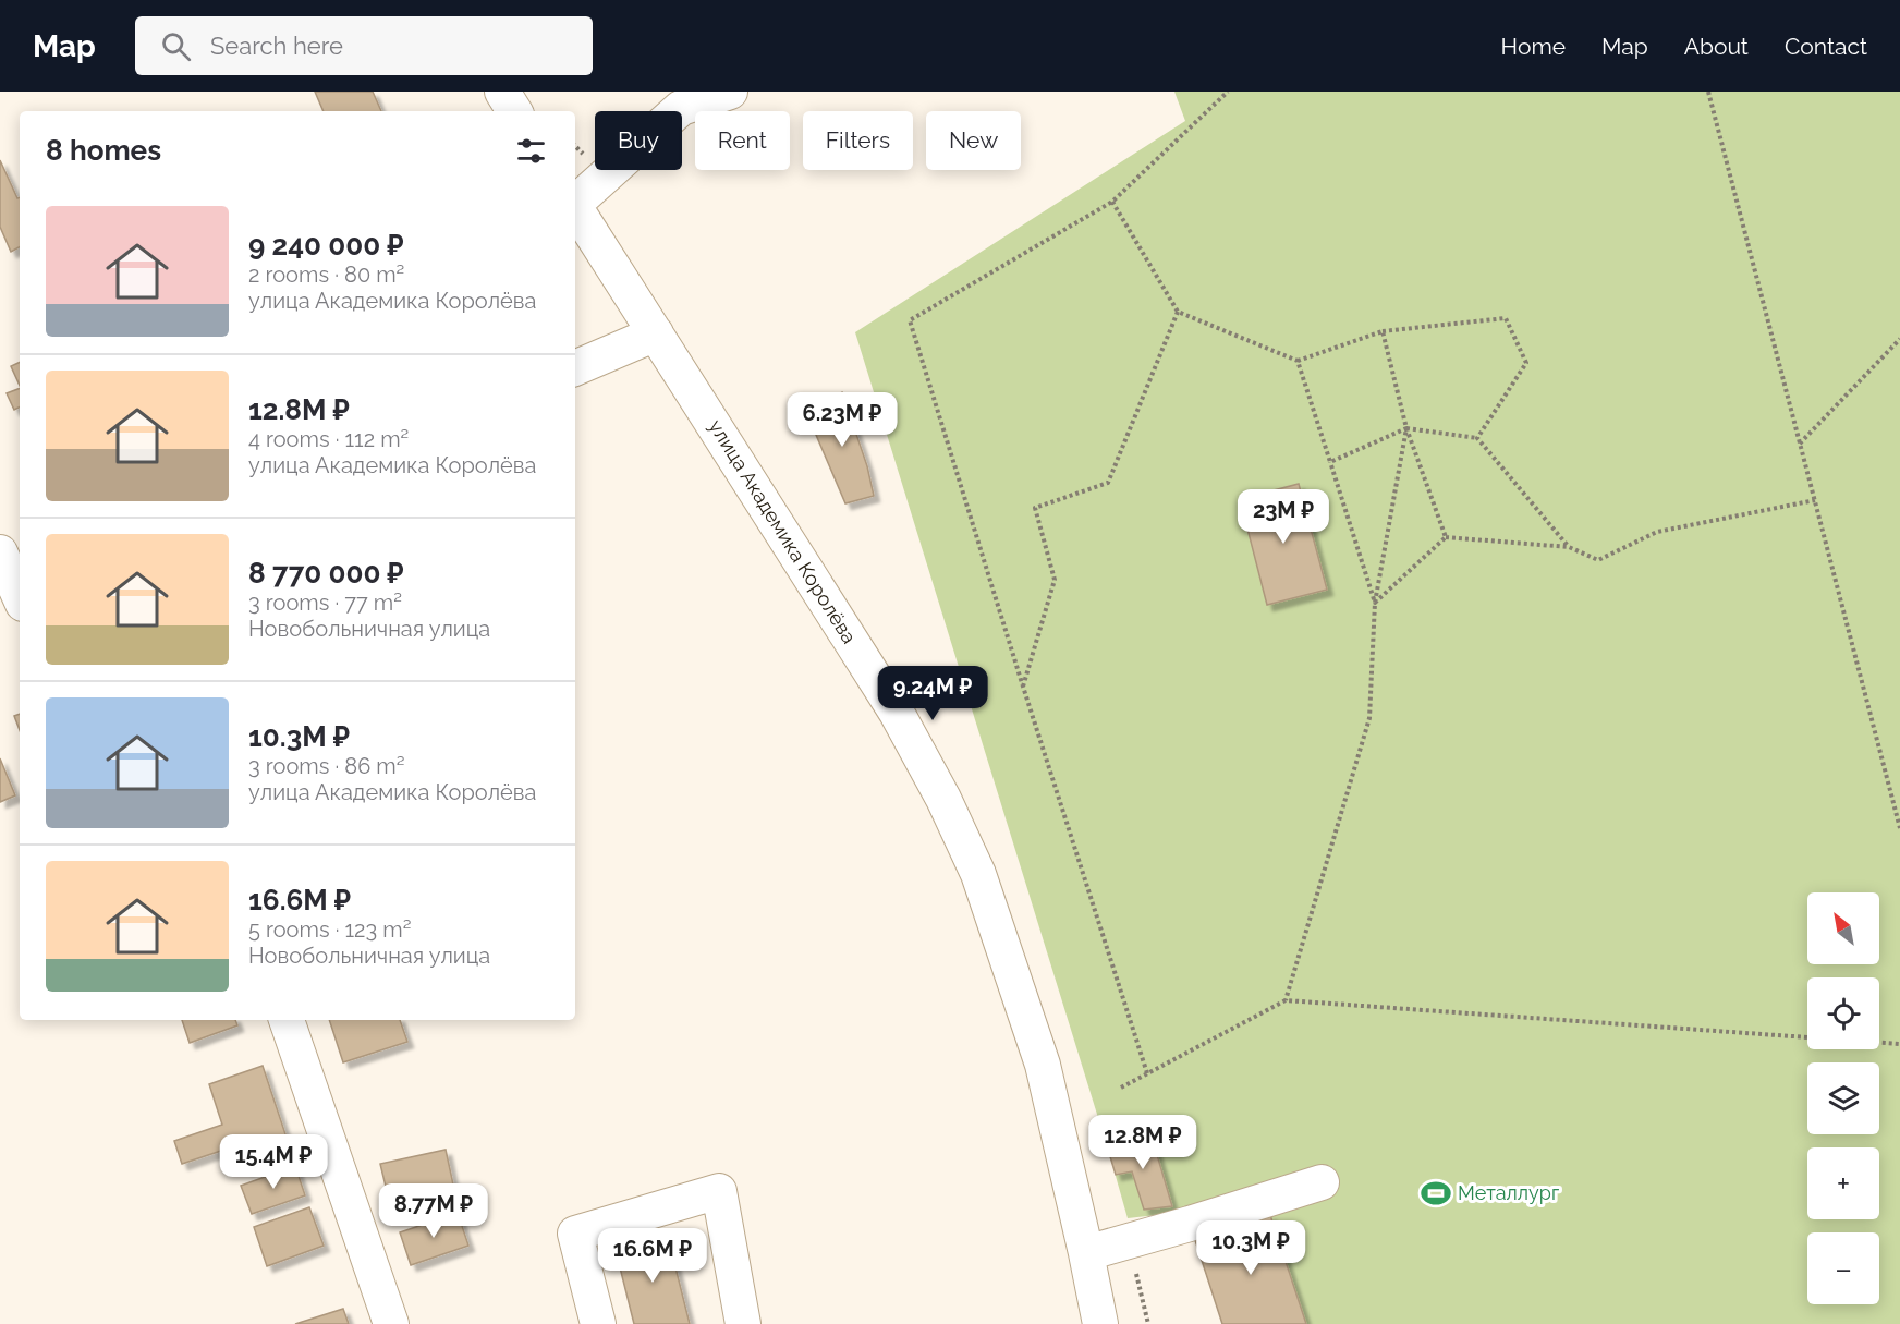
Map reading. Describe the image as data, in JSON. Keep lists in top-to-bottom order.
{
  "streets": {
    "street": ["улица Академика Королёва"]
  },
  "places": {
    "sports": ["Металлург"]
  },
  "north": "top left",
  "page": {
    "header": "Map",
    "search": "Search here",
    "nav": [
      "Home",
      "Map",
      "About",
      "Contact"
    ],
    "chip": [
      "Buy",
      "Rent",
      "Filters",
      "New"
    ],
    "heading": "8 homes",
    "list": [
      {
        "name": "9 240 000 ₽",
        "note": "2 rooms · 80 m² · улица Академика Королёва"
      },
      {
        "name": "12.8M ₽",
        "note": "4 rooms · 112 m² · улица Академика Королёва"
      },
      {
        "name": "8 770 000 ₽",
        "note": "3 rooms · 77 m² · Новобольничная улица"
      },
      {
        "name": "10.3M ₽",
        "note": "3 rooms · 86 m² · улица Академика Королёва"
      },
      {
        "name": "16.6M ₽",
        "note": "5 rooms · 123 m² · Новобольничная улица"
      }
    ],
    "price": [
      "6.23M ₽",
      "23M ₽",
      "9.24M ₽",
      "12.8M ₽",
      "15.4M ₽",
      "8.77M ₽",
      "10.3M ₽",
      "16.6M ₽"
    ],
    "map_buttons": ["+", "−"]
  }
}
